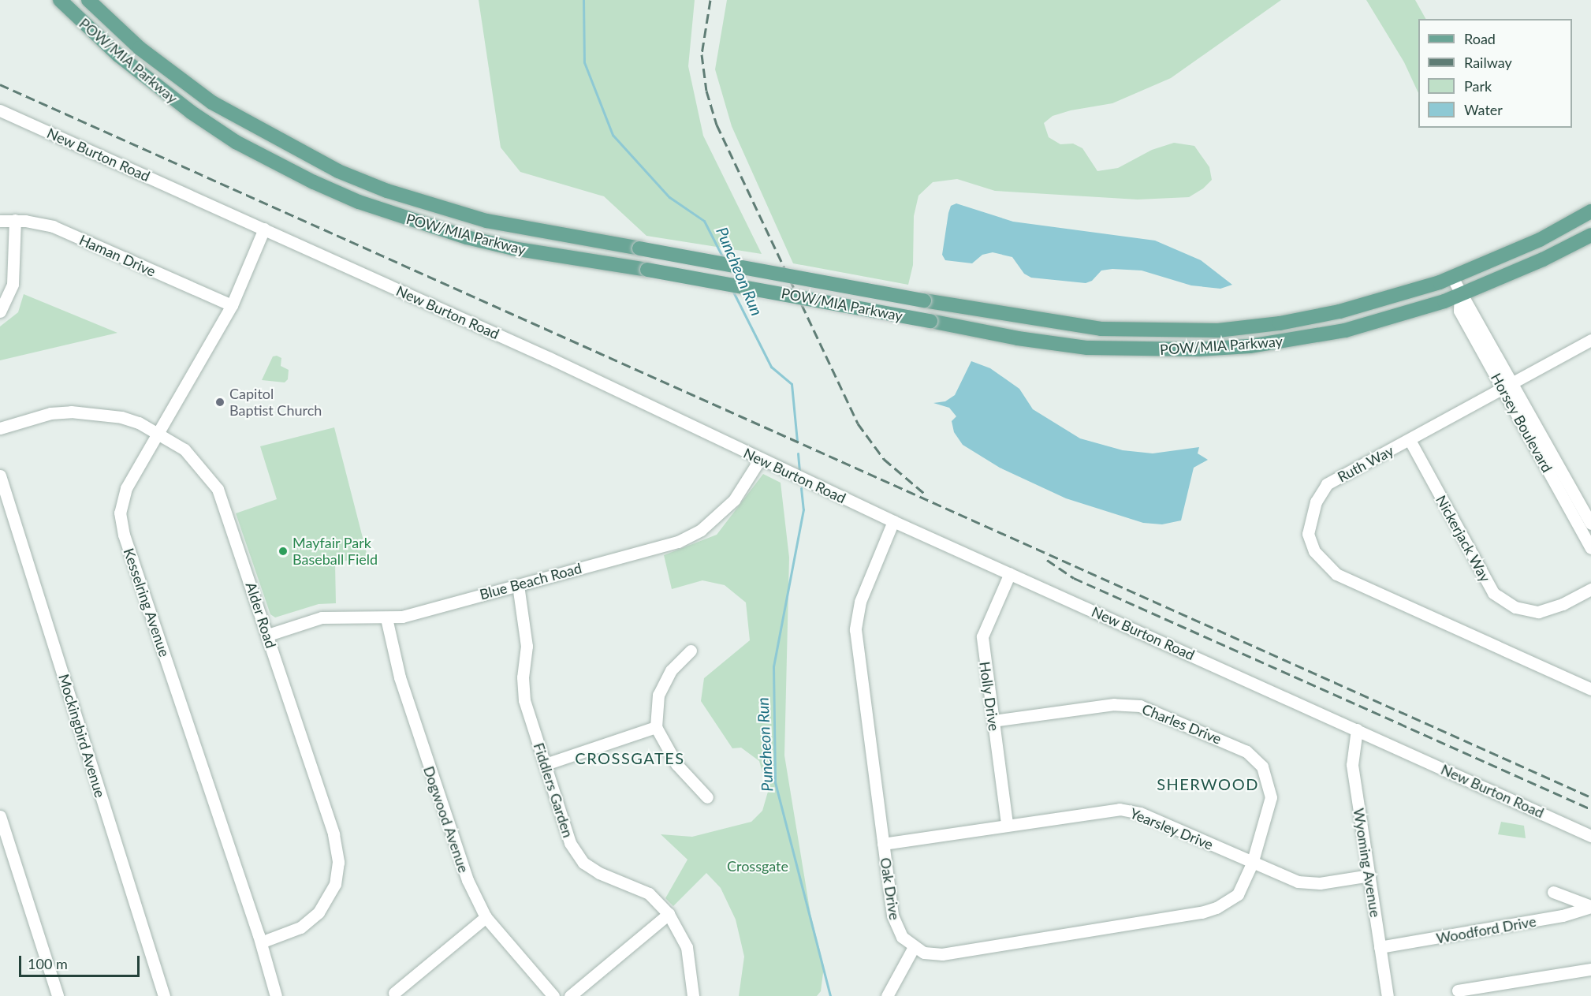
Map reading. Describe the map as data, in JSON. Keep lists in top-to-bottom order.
{
  "streets": {
    "main road": ["POW/MIA Parkway"],
    "street": [
      "New Burton Road",
      "Haman Drive",
      "Horsey Boulevard",
      "Ruth Way",
      "Nickerjack Way",
      "Blue Beach Road",
      "Kesselring Avenue",
      "Alder Road",
      "Holly Drive",
      "Charles Drive",
      "Mockingbird Avenue",
      "Fiddlers Garden",
      "Dogwood Avenue",
      "Yearsley Drive",
      "Wyoming Avenue",
      "Oak Drive",
      "Woodford Drive"
    ]
  },
  "crossings": [
    ["POW/MIA Parkway", "Horsey Boulevard"],
    ["New Burton Road", "Blue Beach Road"],
    ["New Burton Road", "Kesselring Avenue"],
    ["New Burton Road", "Holly Drive"],
    ["New Burton Road", "Wyoming Avenue"],
    ["New Burton Road", "Oak Drive"],
    ["Haman Drive", "Kesselring Avenue"],
    ["Horsey Boulevard", "Ruth Way"],
    ["Ruth Way", "Nickerjack Way"],
    ["Blue Beach Road", "Alder Road"],
    ["Blue Beach Road", "Fiddlers Garden"],
    ["Blue Beach Road", "Dogwood Avenue"],
    ["Kesselring Avenue", "Alder Road"],
    ["Holly Drive", "Charles Drive"],
    ["Holly Drive", "Yearsley Drive"],
    ["Charles Drive", "Yearsley Drive"],
    ["Yearsley Drive", "Wyoming Avenue"],
    ["Yearsley Drive", "Oak Drive"],
    ["Wyoming Avenue", "Woodford Drive"]
  ],
  "districts": ["CROSSGATES", "SHERWOOD"],
  "water": ["Puncheon Run"],
  "parks": ["Crossgate"],
  "places": ["Capitol Baptist Church", "Mayfair Park Baseball Field"],
  "legend": [
    "Road",
    "Railway",
    "Park",
    "Water"
  ],
  "scale_bar": "100 m"
}
